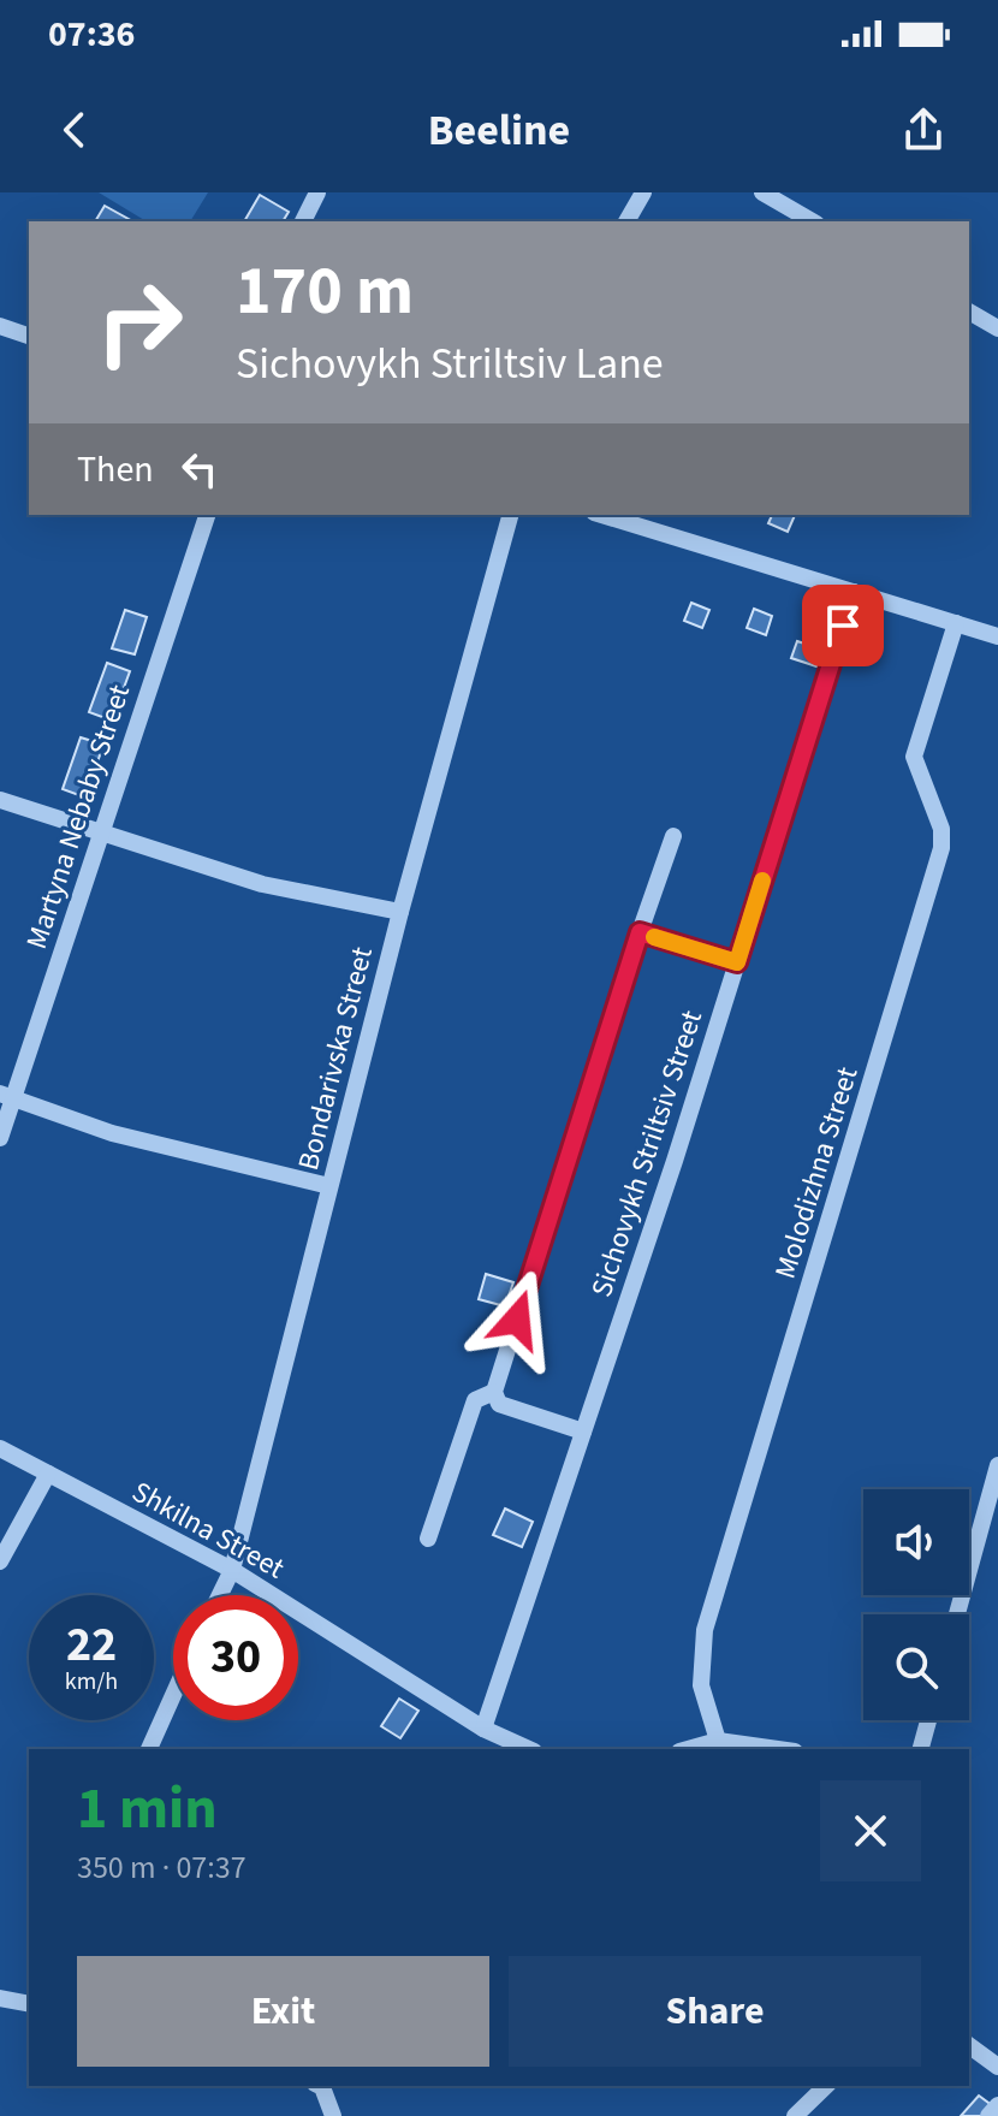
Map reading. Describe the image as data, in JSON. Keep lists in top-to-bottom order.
{
  "streets": {
    "street": [
      "Martyna Nebaby Street",
      "Bondarivska Street",
      "Sichovykh Striltsiv Street",
      "Molodizhna Street",
      "Shkilna Street"
    ]
  },
  "crossings": [
    ["Bondarivska Street", "Shkilna Street"],
    ["Sichovykh Striltsiv Street", "Shkilna Street"]
  ],
  "page": {
    "status": "07:36",
    "header": "Beeline",
    "turn": ["170 m", "Sichovykh Striltsiv Lane"],
    "then": "Then",
    "speed": "22 km/h",
    "limit": "30",
    "heading": ["1 min", "350 m · 07:37"],
    "buttons": ["Exit", "Share"]
  }
}
